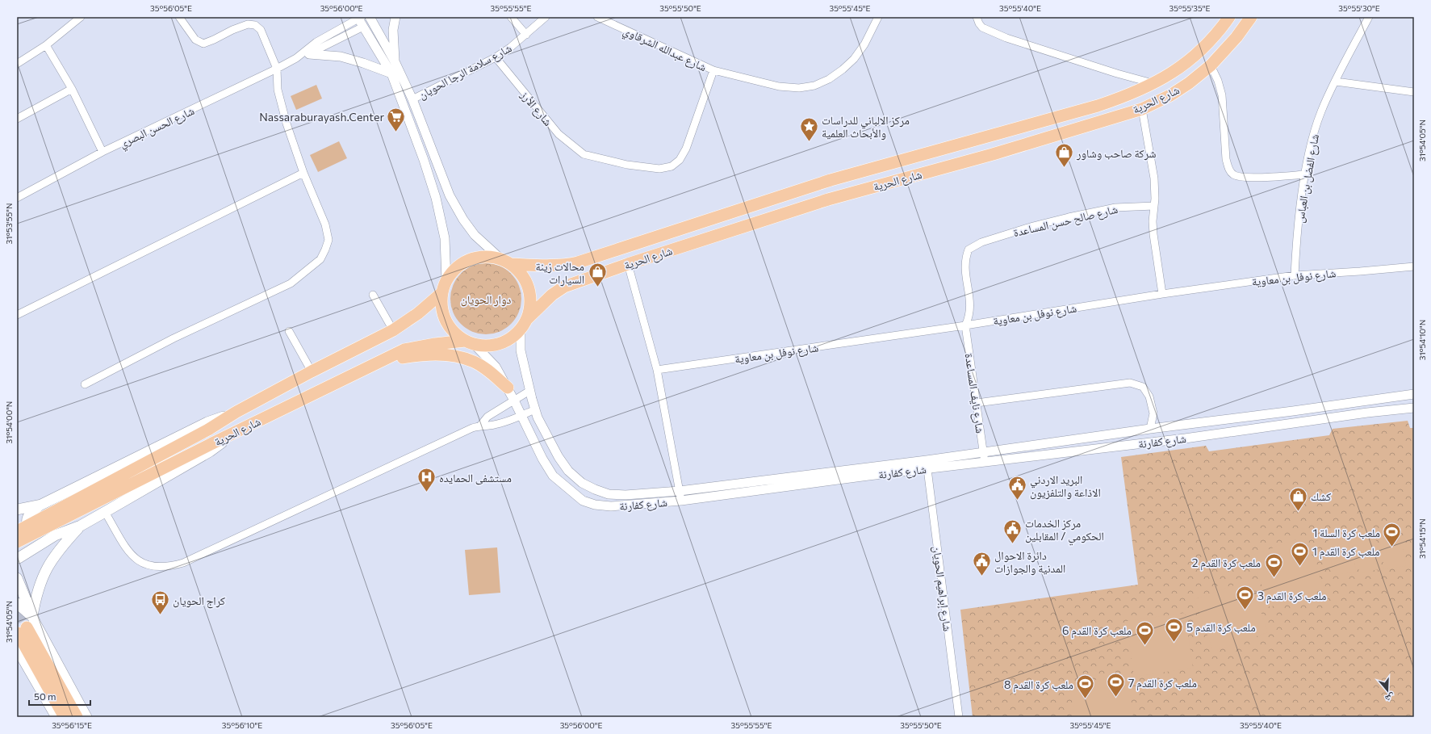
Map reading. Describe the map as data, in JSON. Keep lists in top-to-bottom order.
{
  "streets": {
    "highway": ["شارع الحرية"],
    "street": [
      "شارع عبدالله الشرقاوي",
      "شارع سلامة الرجا الحويان",
      "شارع الأرز",
      "شارع الحسن البصري",
      "شارع الفضل بن العباس",
      "شارع صالح حسن المساعدة",
      "شارع نوفل بن معاوية",
      "شارع نايف المساعدة",
      "شارع كفارنة",
      "شارع إبراهيم الحويان"
    ]
  },
  "crossings": [
    ["شارع عبدالله الشرقاوي", "شارع الأرز"],
    ["شارع سلامة الرجا الحويان", "شارع الأرز"],
    ["شارع الحرية", "شارع كفارنة"],
    ["شارع الفضل بن العباس", "شارع نوفل بن معاوية"],
    ["شارع صالح حسن المساعدة", "شارع نوفل بن معاوية"],
    ["شارع صالح حسن المساعدة", "شارع نايف المساعدة"],
    ["شارع نوفل بن معاوية", "شارع نايف المساعدة"],
    ["شارع نايف المساعدة", "شارع كفارنة"],
    ["شارع كفارنة", "شارع إبراهيم الحويان"]
  ],
  "parks": ["دوار الحويان"],
  "places": {
    "supermarket": ["Nassaraburayash.Center"],
    "place": ["مركز الالباني للدراسات والأبحاث العلمية"],
    "shop": ["شركة صاحب وشاور", "محالات زينة السيارات", "كشك"],
    "hospital": ["مستشفى الحمايده"],
    "public building": ["البريد الاردني الاذاعة والتلفزيون", "مركز الخدمات الحكومي / المقابلين", "دائرة الاحوال المدنية والجوازات"],
    "sports": [
      "ملعب كرة السلة 1",
      "ملعب كرة القدم 1",
      "ملعب كرة القدم 2",
      "ملعب كرة القدم 3",
      "ملعب كرة القدم 5",
      "ملعب كرة القدم 6",
      "ملعب كرة القدم 7",
      "ملعب كرة القدم 8"
    ],
    "bus stop": ["كراج الحويان"]
  },
  "scale_bar": "50 m",
  "north": "bottom",
  "coordinates": [
    "35°56'05\"E",
    "35°56'00\"E",
    "35°55'55\"E",
    "35°55'50\"E",
    "35°55'45\"E",
    "35°55'40\"E",
    "35°55'35\"E",
    "35°55'30\"E",
    "31°54'05\"N",
    "31°53'55\"N",
    "31°54'10\"N",
    "31°54'00\"N",
    "31°54'15\"N",
    "35°56'15\"E",
    "35°56'10\"E"
  ]
}
